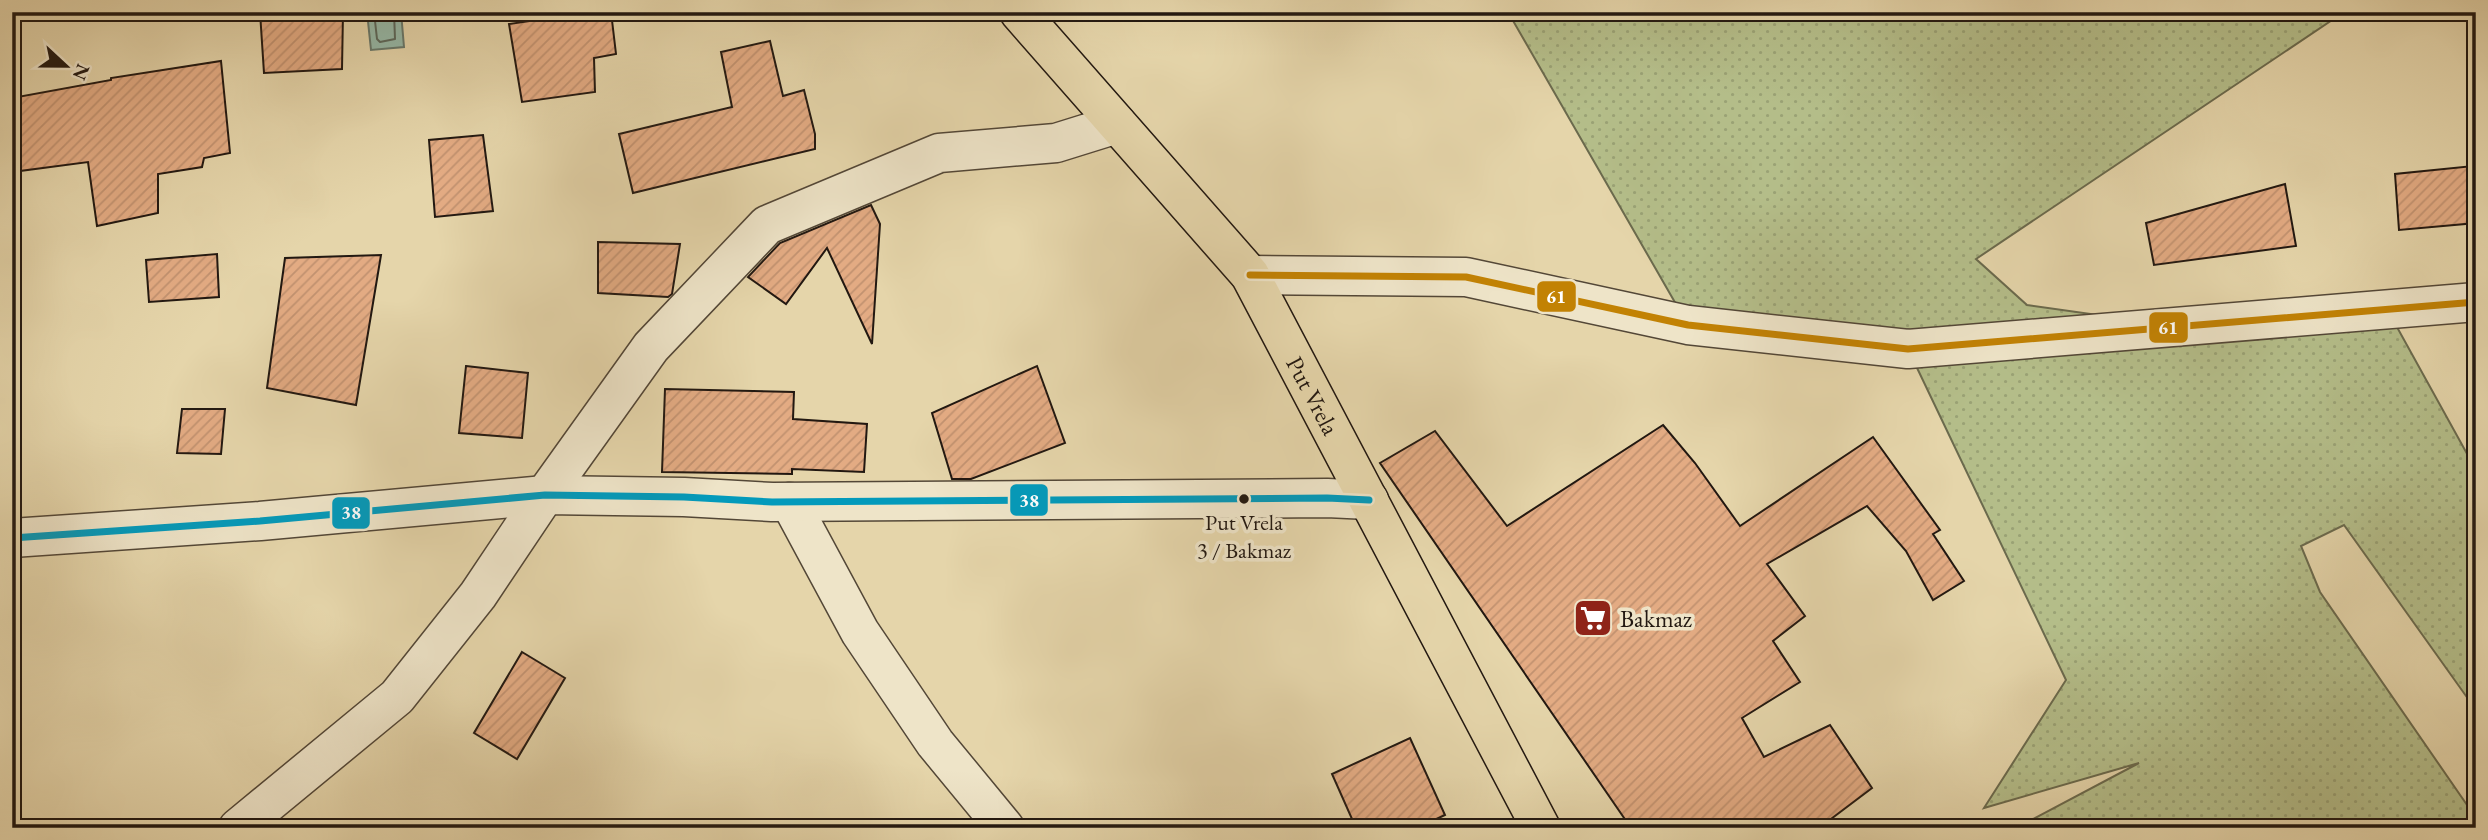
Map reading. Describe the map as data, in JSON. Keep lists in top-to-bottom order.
{
  "streets": {
    "main road": ["Put Vrela"]
  },
  "places": {
    "other": ["Put Vrela 3 / Bakmaz"],
    "supermarket": ["Bakmaz"]
  },
  "lines": ["transit line 61", "transit line 38"],
  "north": "right"
}
